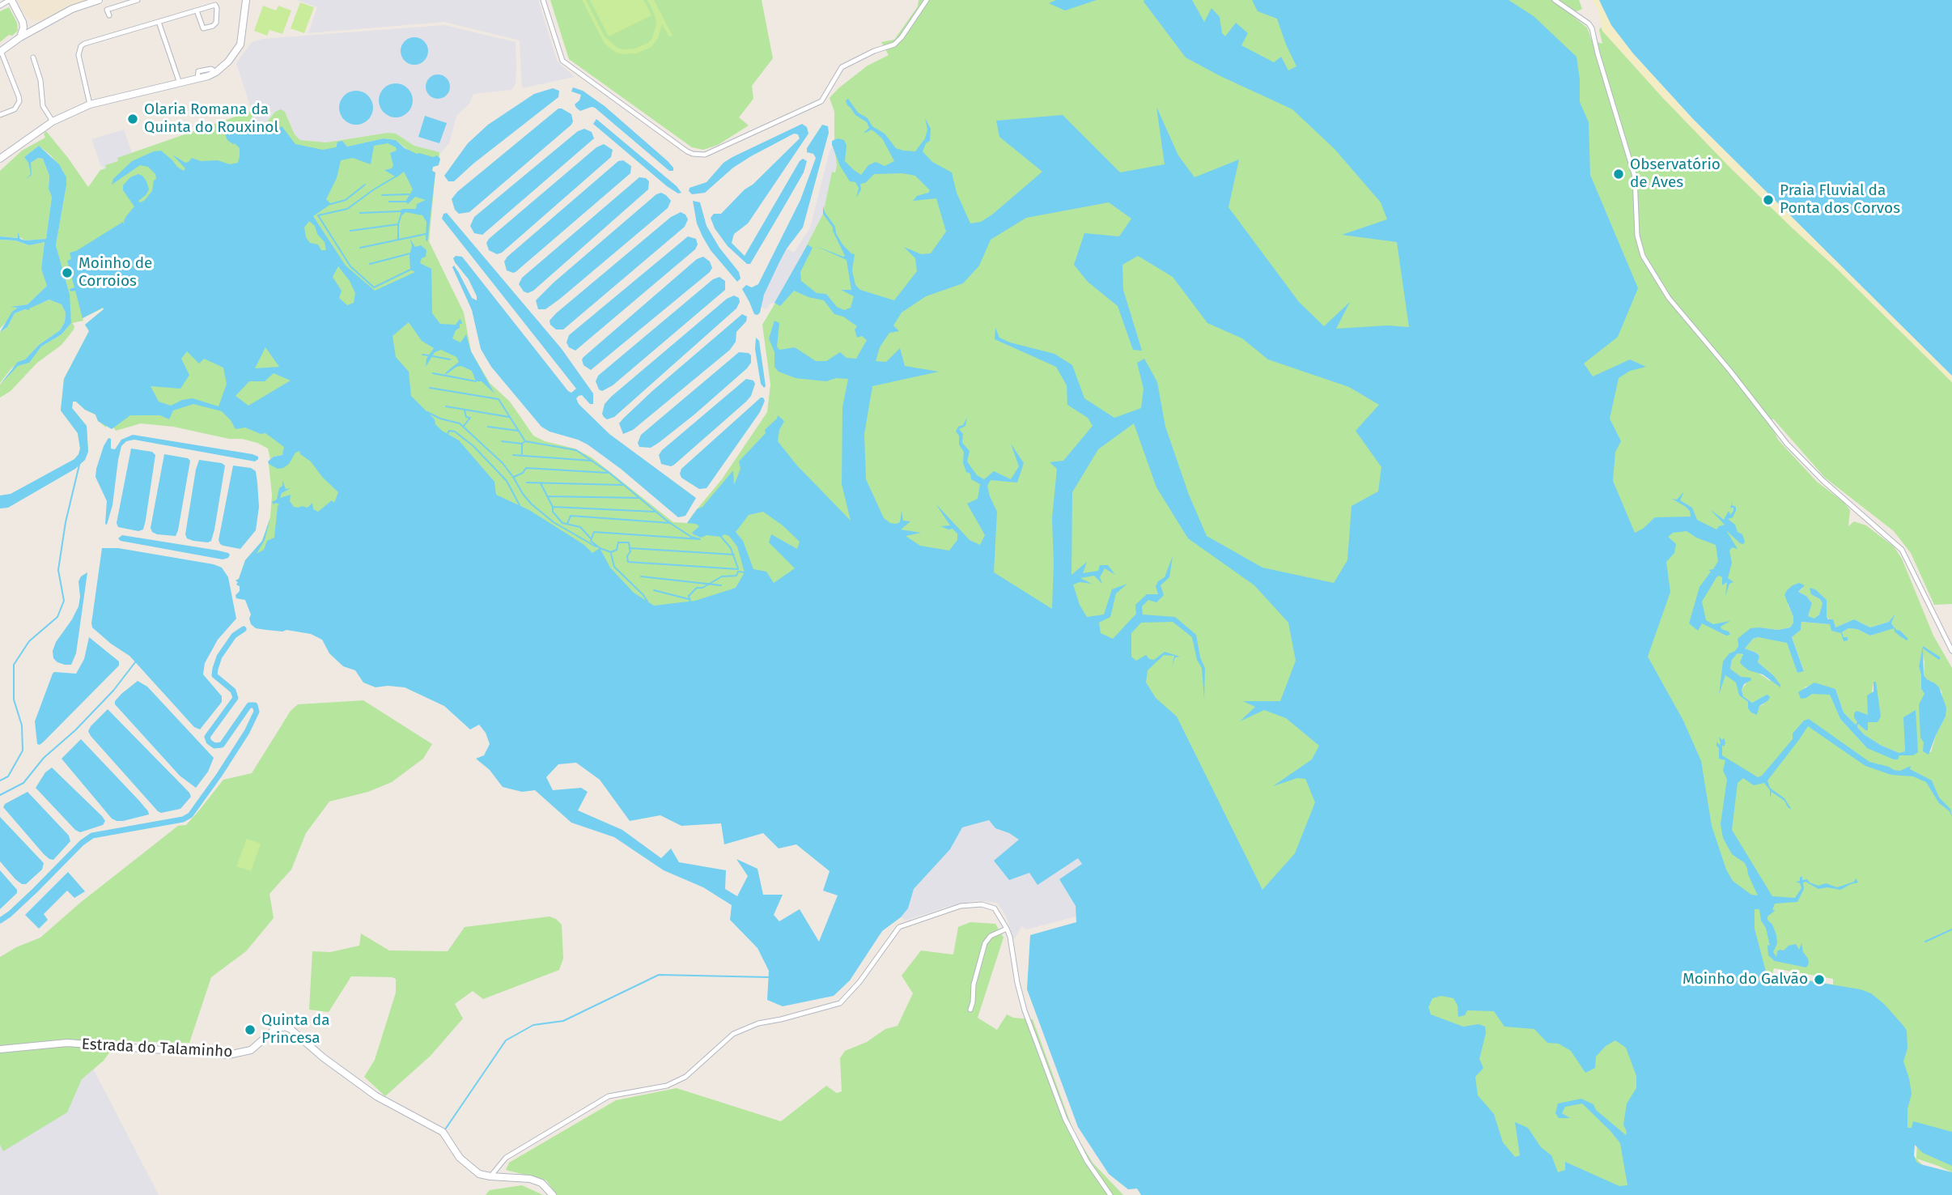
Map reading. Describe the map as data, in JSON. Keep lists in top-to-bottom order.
{
  "streets": {
    "main road": ["Estrada do Talaminho"]
  },
  "places": [
    "Olaria Romana da Quinta do Rouxinol",
    "Observatório de Aves",
    "Praia Fluvial da Ponta dos Corvos",
    "Moinho de Corroios",
    "Moinho do Galvão",
    "Quinta da Princesa"
  ]
}
